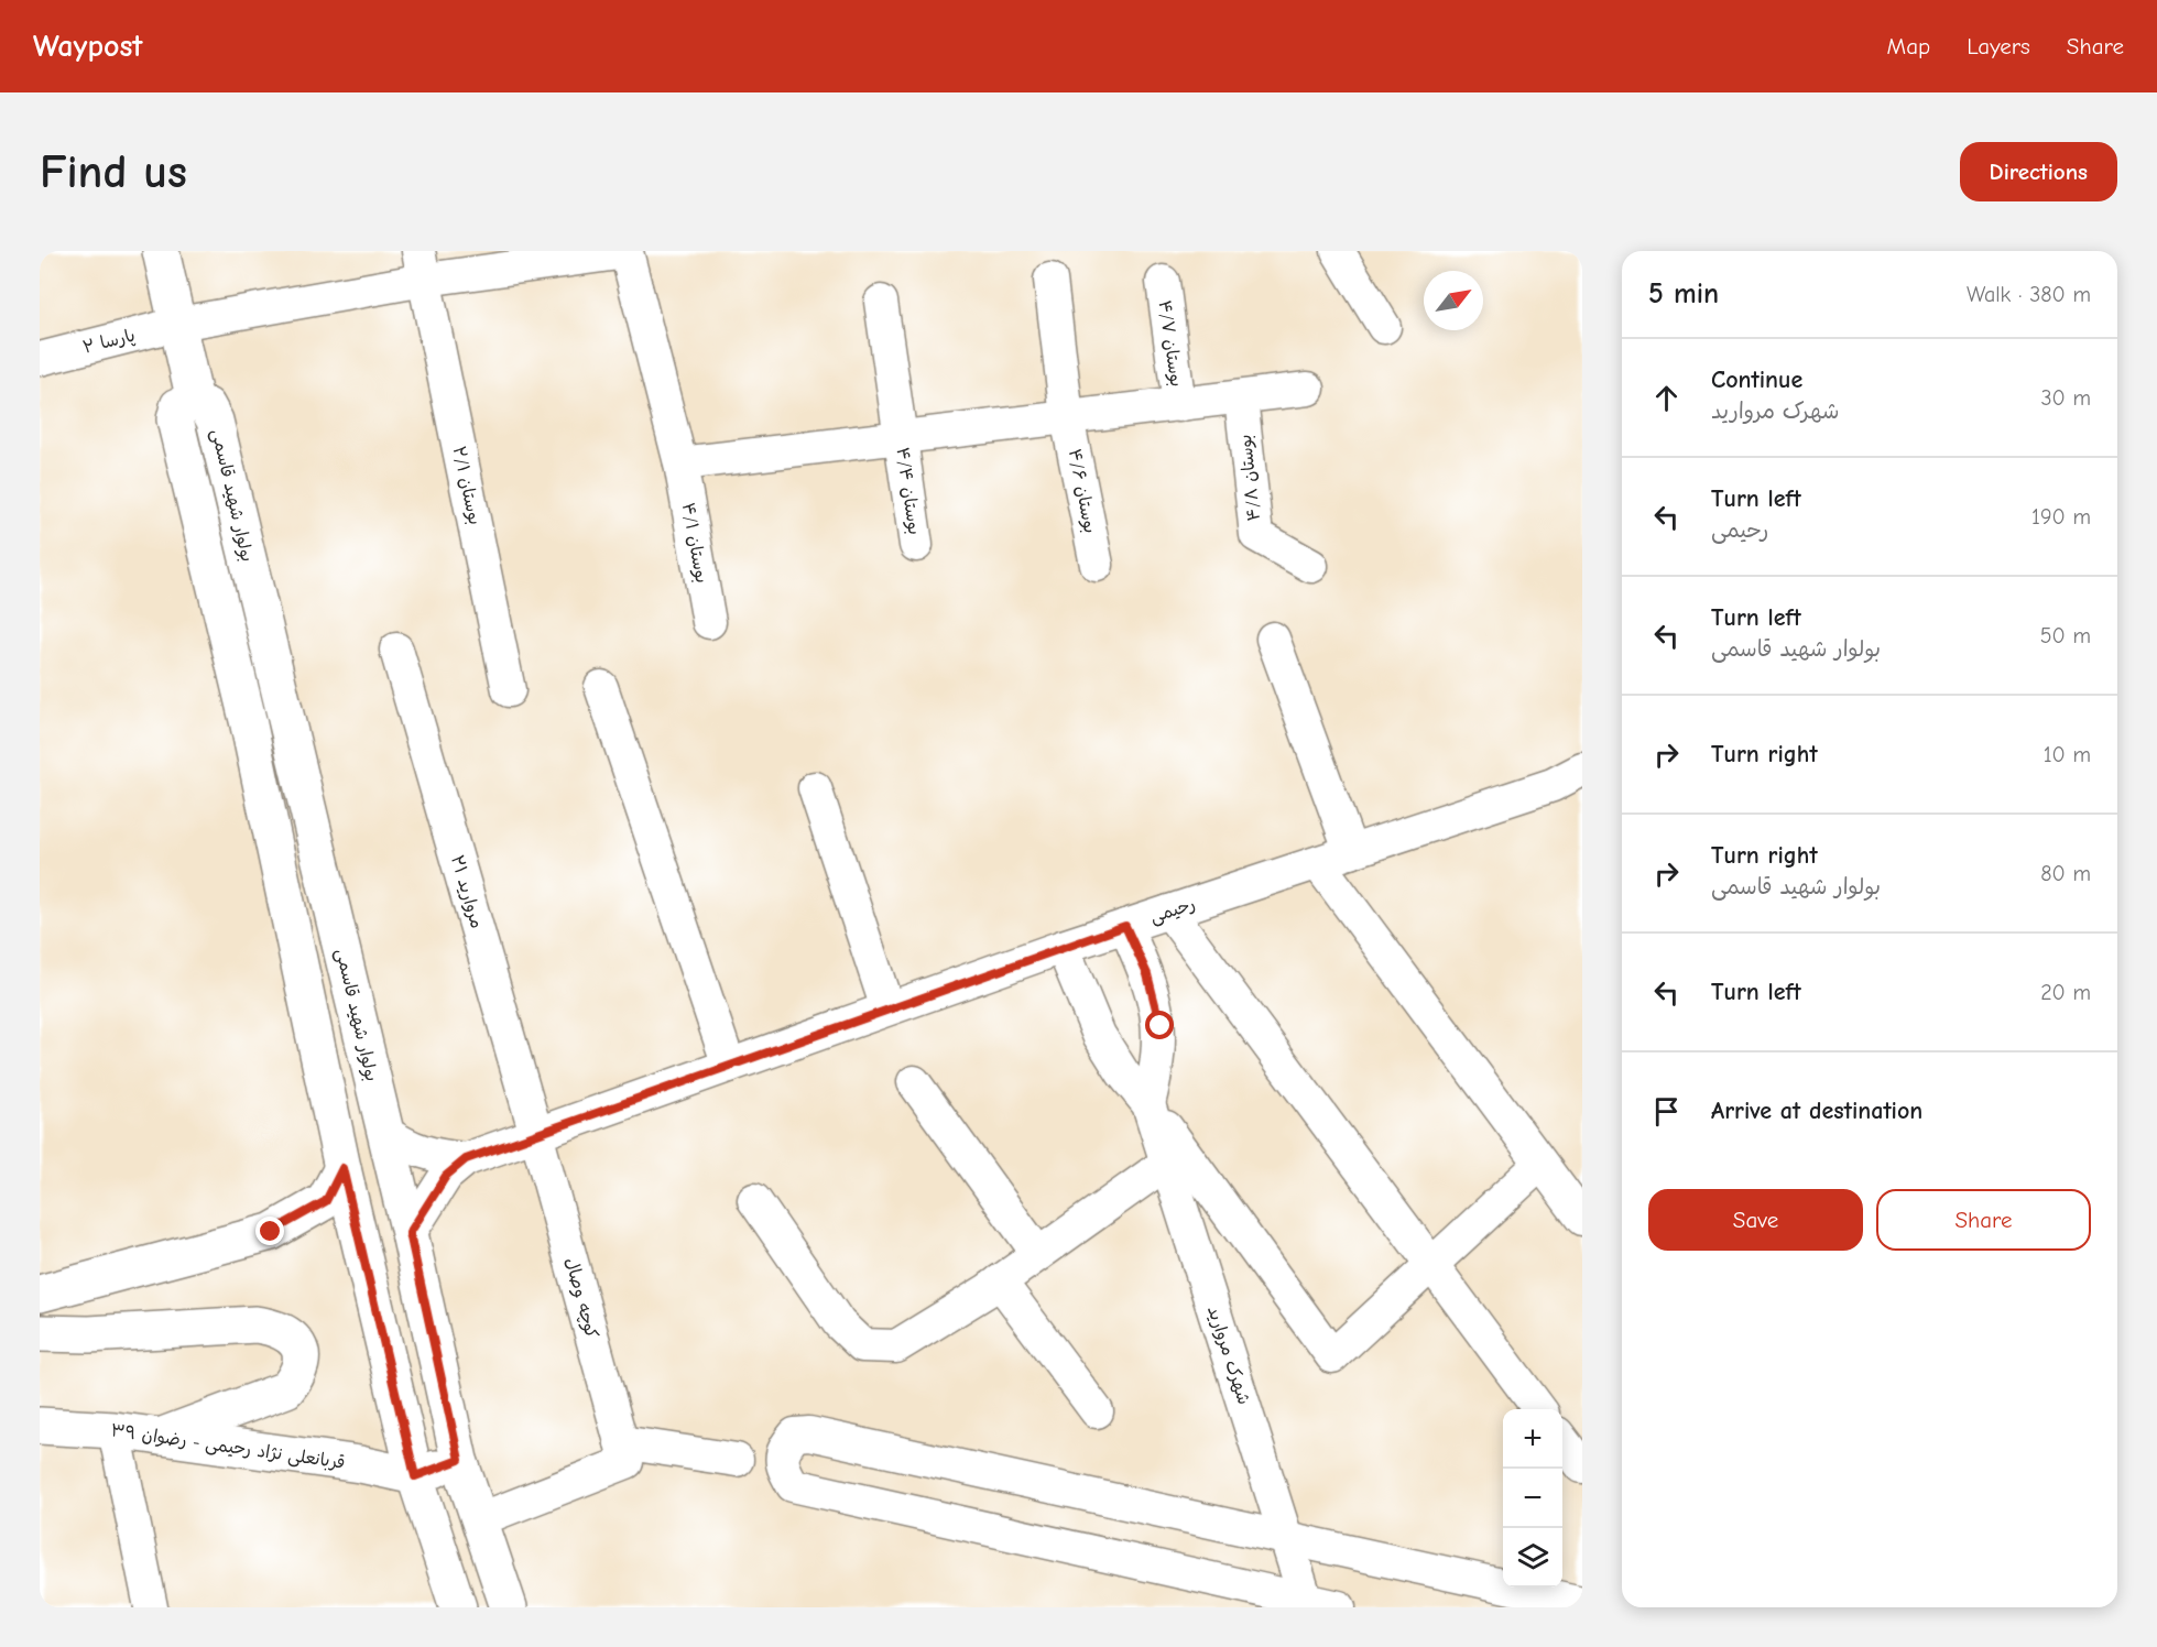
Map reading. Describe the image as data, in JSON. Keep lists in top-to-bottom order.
{
  "streets": {
    "main road": ["بولوار شهید قاسمی", "قربانعلی نژاد رحیمی - رضوان ۳۹"],
    "street": [
      "پارسا ۲",
      "بوستان ۴/۷",
      "بوستان ۴/۸",
      "بوستان ۲/۱",
      "بوستان ۴/۴",
      "بوستان ۴/۶",
      "بوستان ۴/۱",
      "مروارید ۲۱",
      "رحیمی",
      "کوچه وصال",
      "شهرک مروارید"
    ]
  },
  "crossings": [
    ["پارسا ۲", "بوستان ۲/۱"],
    ["پارسا ۲", "بولوار شهید قاسمی"],
    ["پارسا ۲", "بوستان ۴/۱"],
    ["بوستان ۲/۱", "بوستان ۴/۱"],
    ["بولوار شهید قاسمی", "رحیمی"],
    ["بولوار شهید قاسمی", "قربانعلی نژاد رحیمی - رضوان ۳۹"],
    ["مروارید ۲۱", "رحیمی"],
    ["مروارید ۲۱", "کوچه وصال"],
    ["رحیمی", "کوچه وصال"],
    ["رحیمی", "شهرک مروارید"]
  ],
  "north": "top right",
  "page": {
    "header": "Waypost",
    "nav": ["Map", "Layers", "Share"],
    "buttons": [
      "Directions",
      ["Save", "Share"]
    ],
    "title": "Find us",
    "heading": ["5 min", "Walk · 380 m"],
    "list": [
      ["Continue", "شهرک مروارید", "30 m"],
      ["Turn left", "رحیمی", "190 m"],
      ["Turn left", "بولوار شهید قاسمی", "50 m"],
      ["Turn right", "10 m"],
      ["Turn right", "بولوار شهید قاسمی", "80 m"],
      ["Turn left", "20 m"],
      "Arrive at destination"
    ],
    "map_buttons": ["+", "−"]
  }
}
